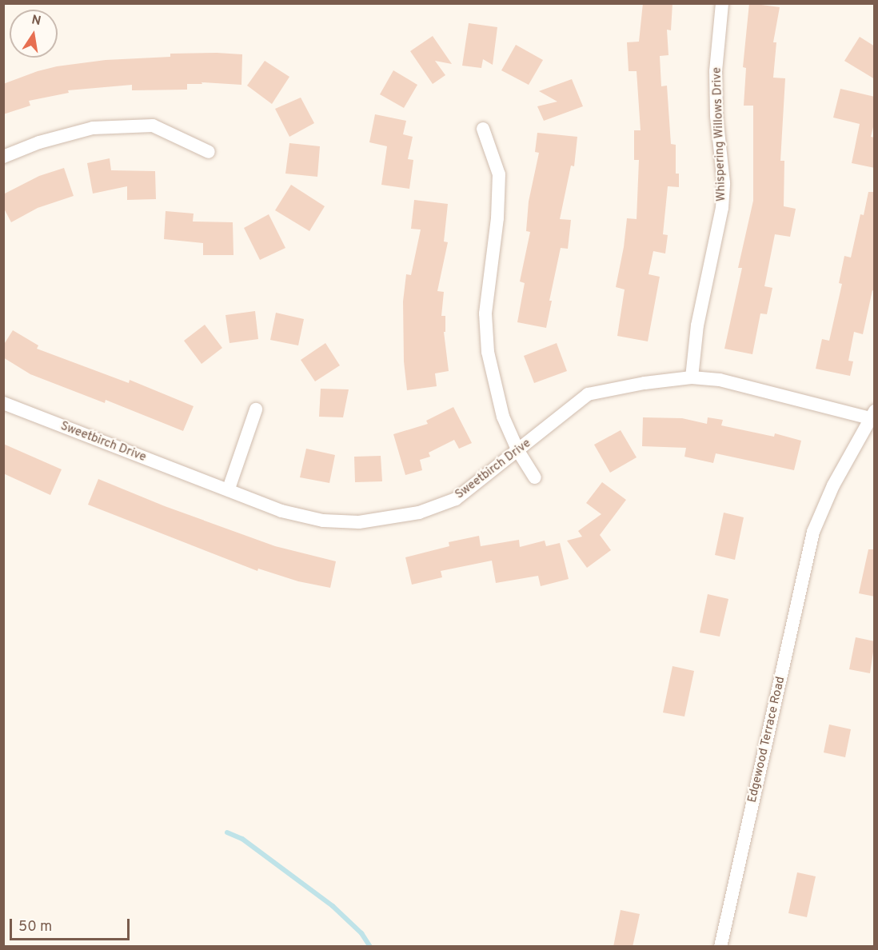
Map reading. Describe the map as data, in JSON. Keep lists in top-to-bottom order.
{
  "streets": {
    "street": ["Whispering Willows Drive", "Sweetbirch Drive", "Edgewood Terrace Road"]
  },
  "crossings": [
    ["Whispering Willows Drive", "Sweetbirch Drive"],
    ["Sweetbirch Drive", "Edgewood Terrace Road"]
  ],
  "scale_bar": "50 m",
  "north": "top"
}
